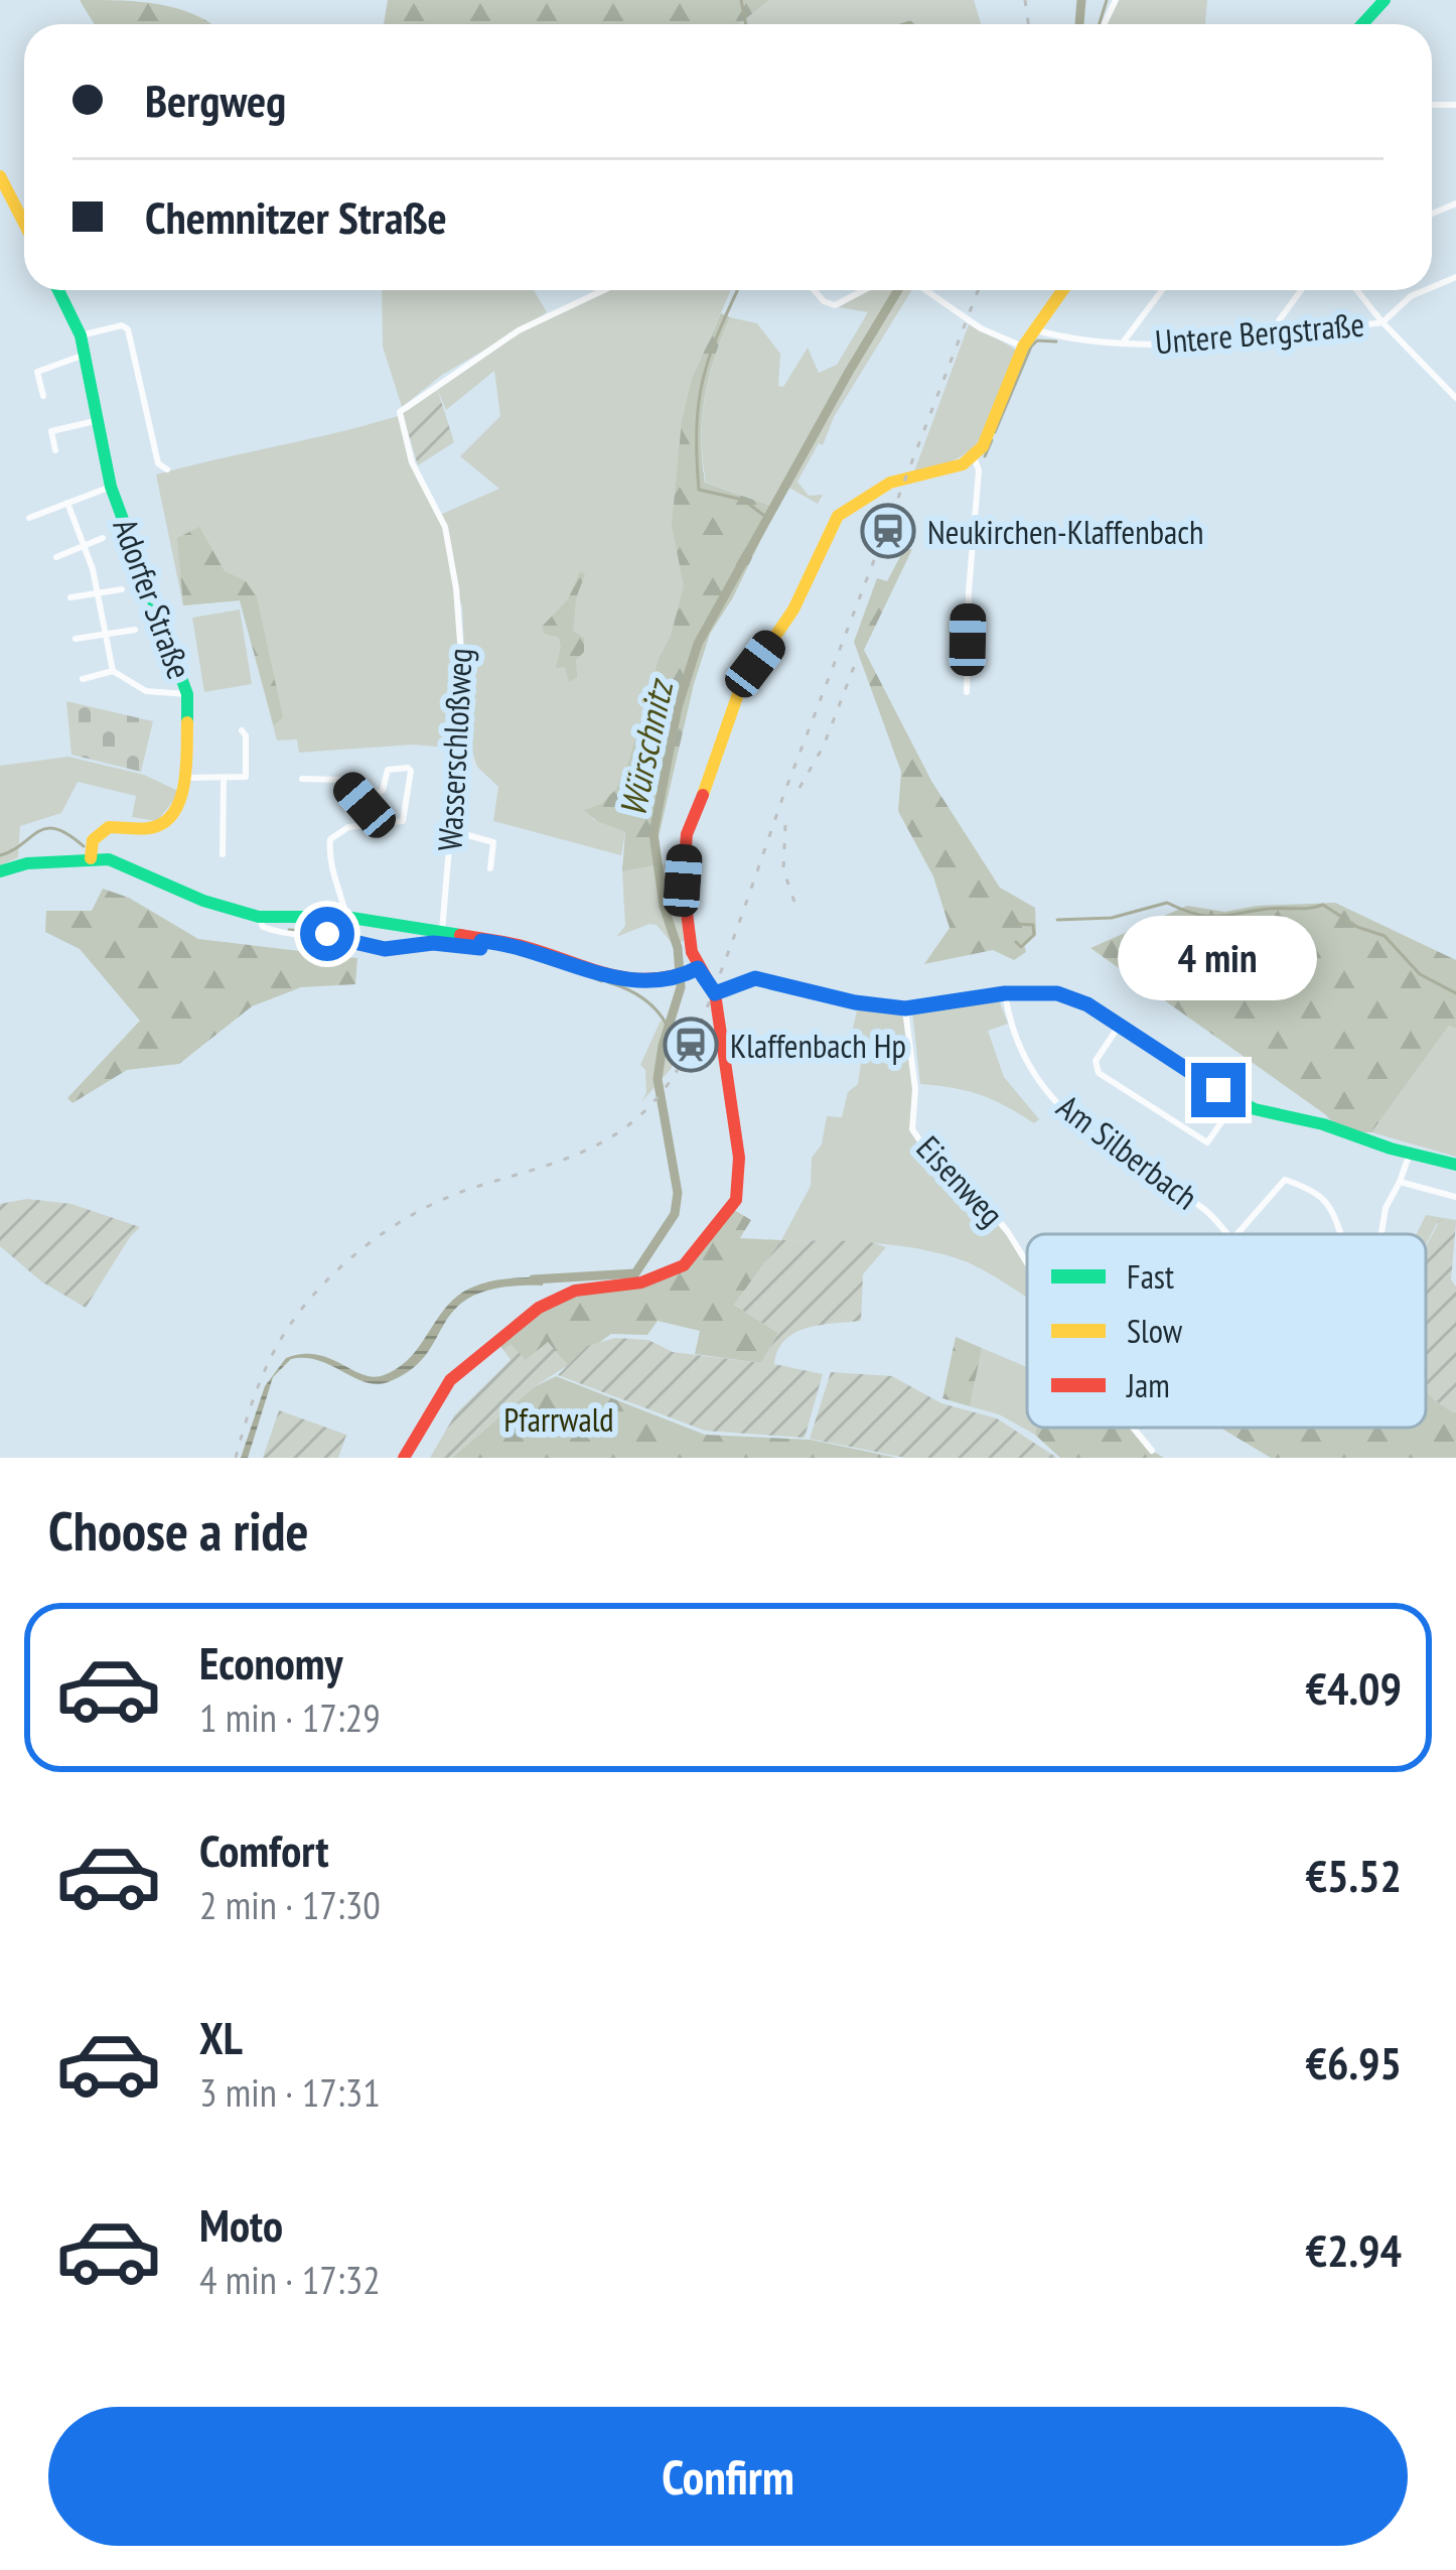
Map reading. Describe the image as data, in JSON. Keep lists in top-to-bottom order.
{
  "streets": {
    "street": [
      "Untere Bergstraße",
      "Adorfer Straße",
      "Wasserschloßweg",
      "Am Silberbach",
      "Eisenweg"
    ]
  },
  "water": ["Würschnitz"],
  "parks": ["Pfarrwald"],
  "places": {
    "station": ["Neukirchen-Klaffenbach", "Klaffenbach Hp"]
  },
  "legend": ["Fast", "Slow", "Jam"],
  "page": {
    "banner": ["Bergweg", "Chemnitzer Straße"],
    "bubble": "4 min",
    "heading": "Choose a ride",
    "list": [
      {
        "name": "Economy",
        "note": "1 min · 17:29",
        "value": "€4.09"
      },
      {
        "name": "Comfort",
        "note": "2 min · 17:30",
        "value": "€5.52"
      },
      {
        "name": "XL",
        "note": "3 min · 17:31",
        "value": "€6.95"
      },
      {
        "name": "Moto",
        "note": "4 min · 17:32",
        "value": "€2.94"
      }
    ],
    "buttons": "Confirm"
  }
}
